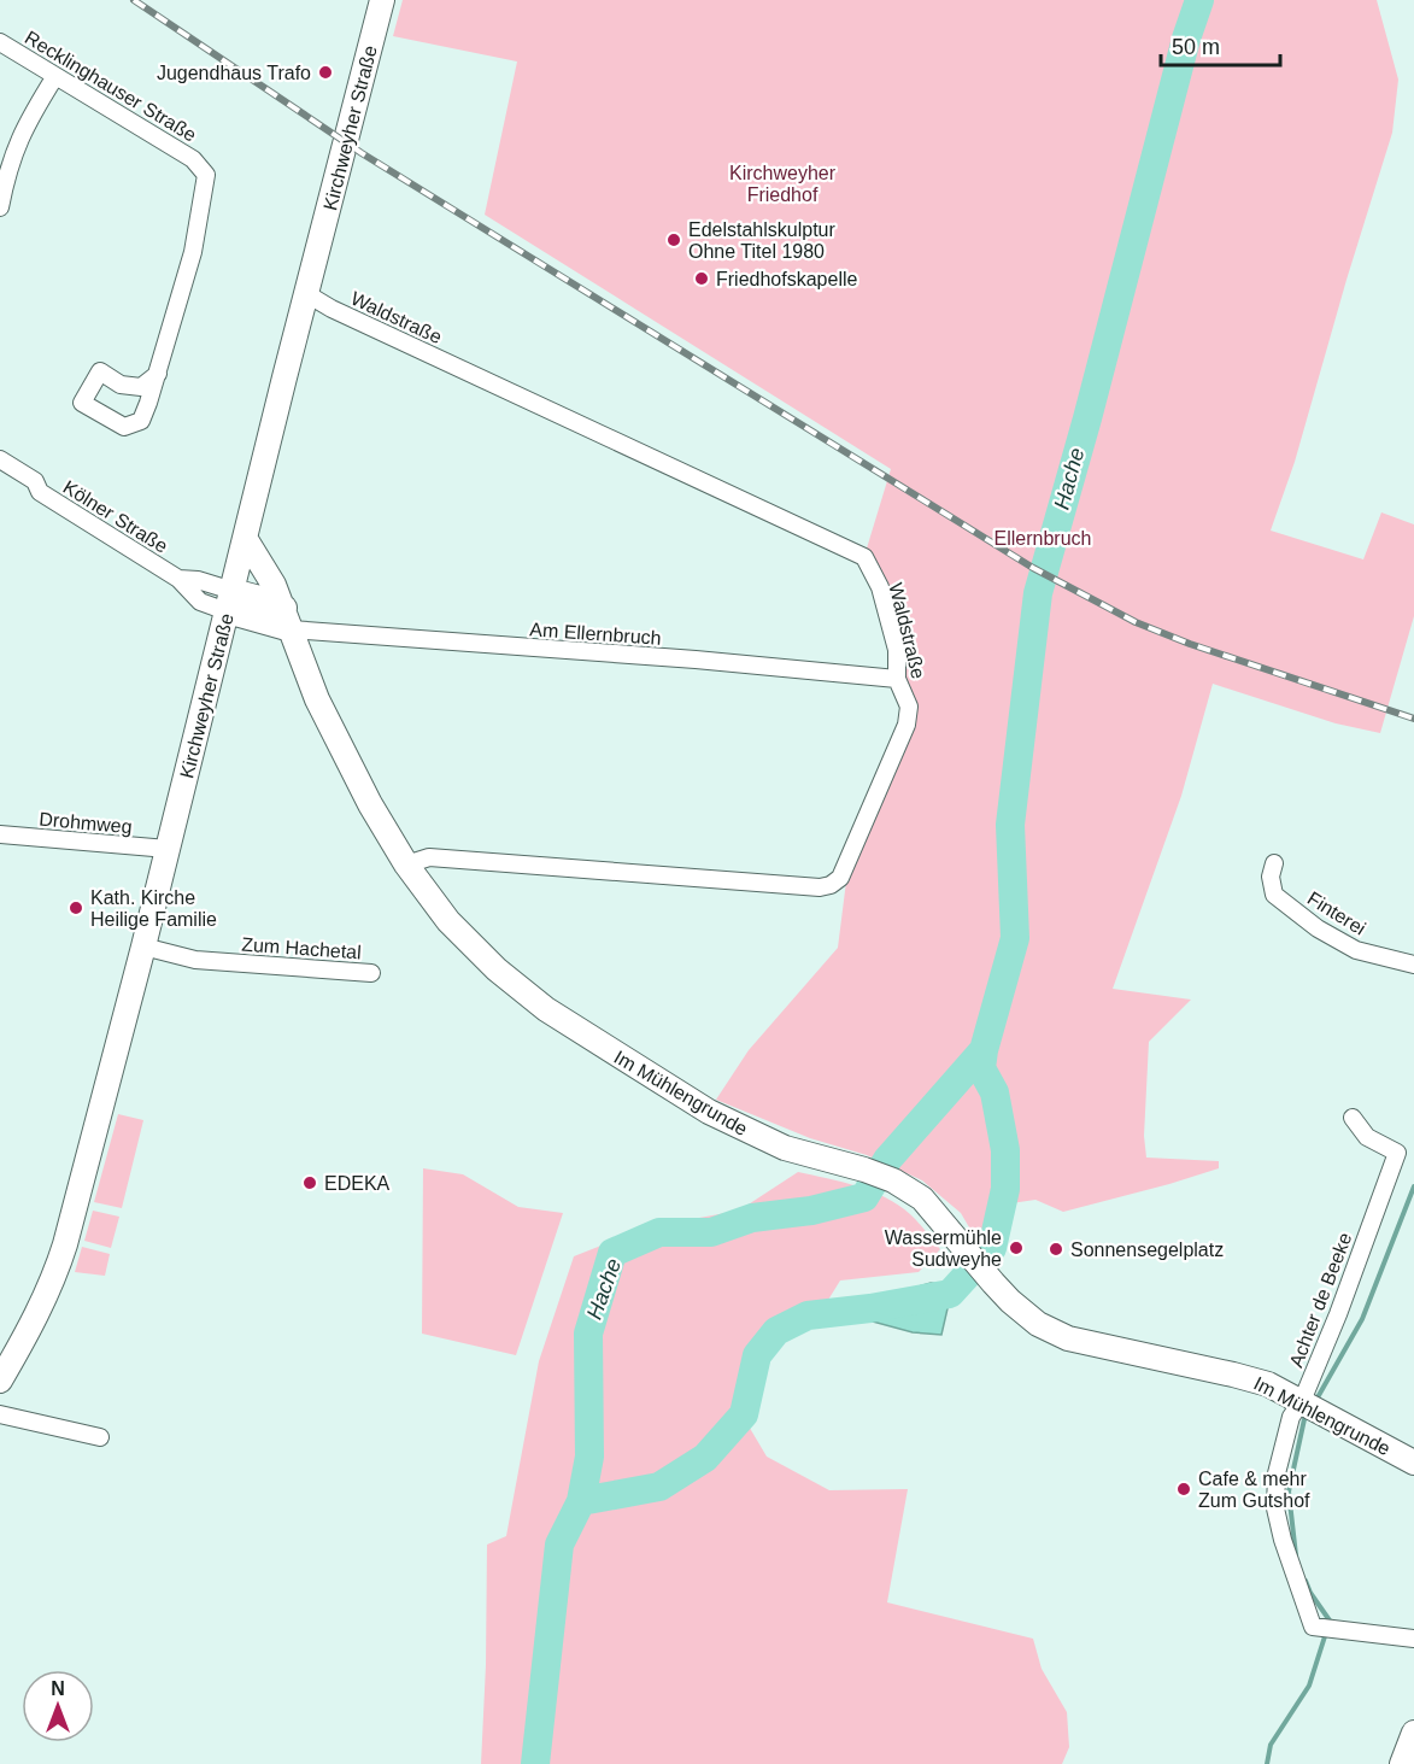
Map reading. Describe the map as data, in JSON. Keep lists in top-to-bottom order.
{
  "streets": {
    "main road": ["Kirchweyher Straße", "Im Mühlengrunde"],
    "street": [
      "Recklinghauser Straße",
      "Waldstraße",
      "Kölner Straße",
      "Am Ellernbruch",
      "Drohmweg",
      "Finterei",
      "Zum Hachetal",
      "Achter de Beeke"
    ]
  },
  "crossings": [
    ["Kirchweyher Straße", "Waldstraße"],
    ["Kirchweyher Straße", "Kölner Straße"],
    ["Kirchweyher Straße", "Drohmweg"],
    ["Kirchweyher Straße", "Zum Hachetal"],
    ["Kirchweyher Straße", "Im Mühlengrunde"],
    ["Waldstraße", "Am Ellernbruch"],
    ["Waldstraße", "Im Mühlengrunde"],
    ["Am Ellernbruch", "Im Mühlengrunde"],
    ["Im Mühlengrunde", "Achter de Beeke"]
  ],
  "water": ["Hache"],
  "parks": ["Kirchweyher Friedhof", "Ellernbruch"],
  "places": [
    "Jugendhaus Trafo",
    "Edelstahlskulptur Ohne Titel 1980",
    "Friedhofskapelle",
    "Kath. Kirche Heilige Familie",
    "EDEKA",
    "Wassermühle Sudweyhe",
    "Sonnensegelplatz",
    "Cafe & mehr Zum Gutshof"
  ],
  "scale_bar": "50 m",
  "north": "top"
}
